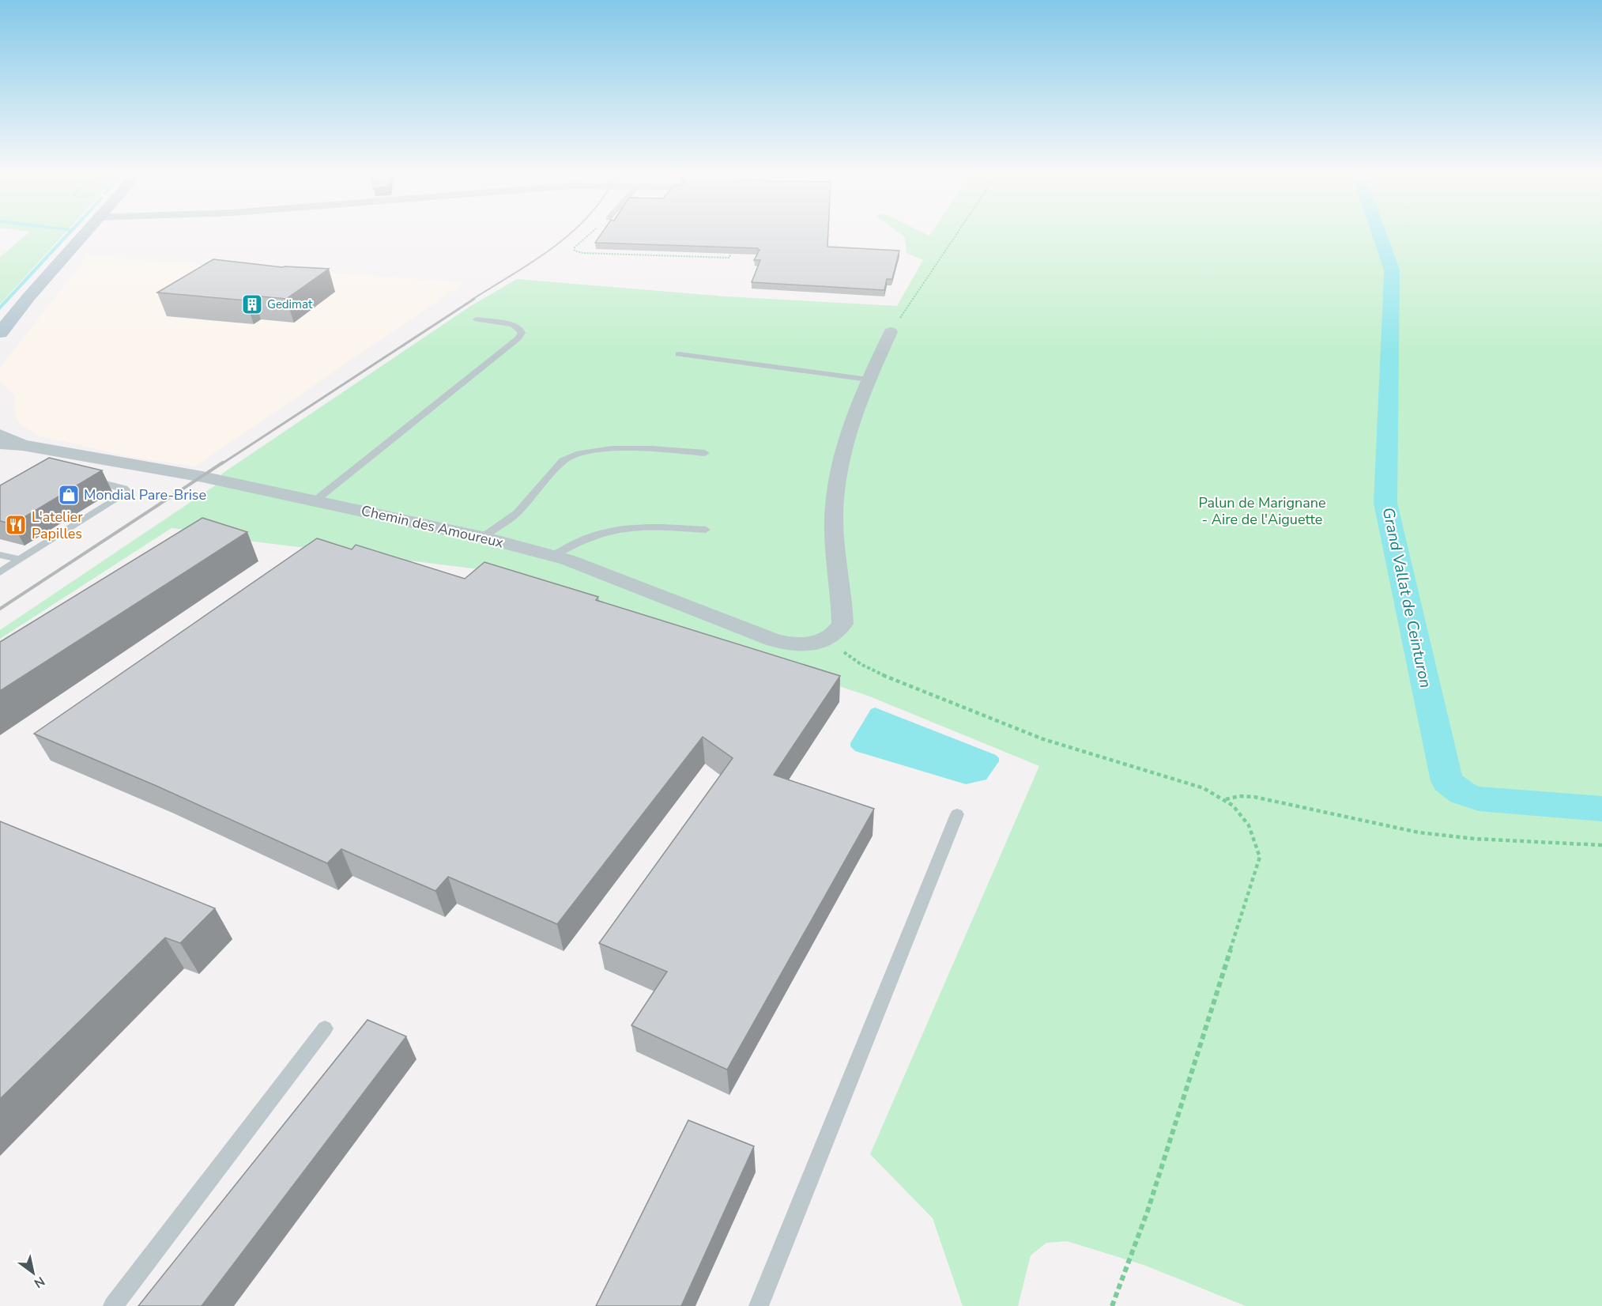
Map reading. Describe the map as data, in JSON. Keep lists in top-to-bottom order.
{
  "streets": {
    "street": ["Chemin des Amoureux"]
  },
  "water": ["Grand Vallat de Ceinturon"],
  "parks": ["Palun de Marignane - Aire de l'Aiguette"],
  "places": {
    "building": ["Gedimat"],
    "shop": ["Mondial Pare-Brise"],
    "restaurant": ["L'atelier Papilles"]
  },
  "north": "bottom right"
}
